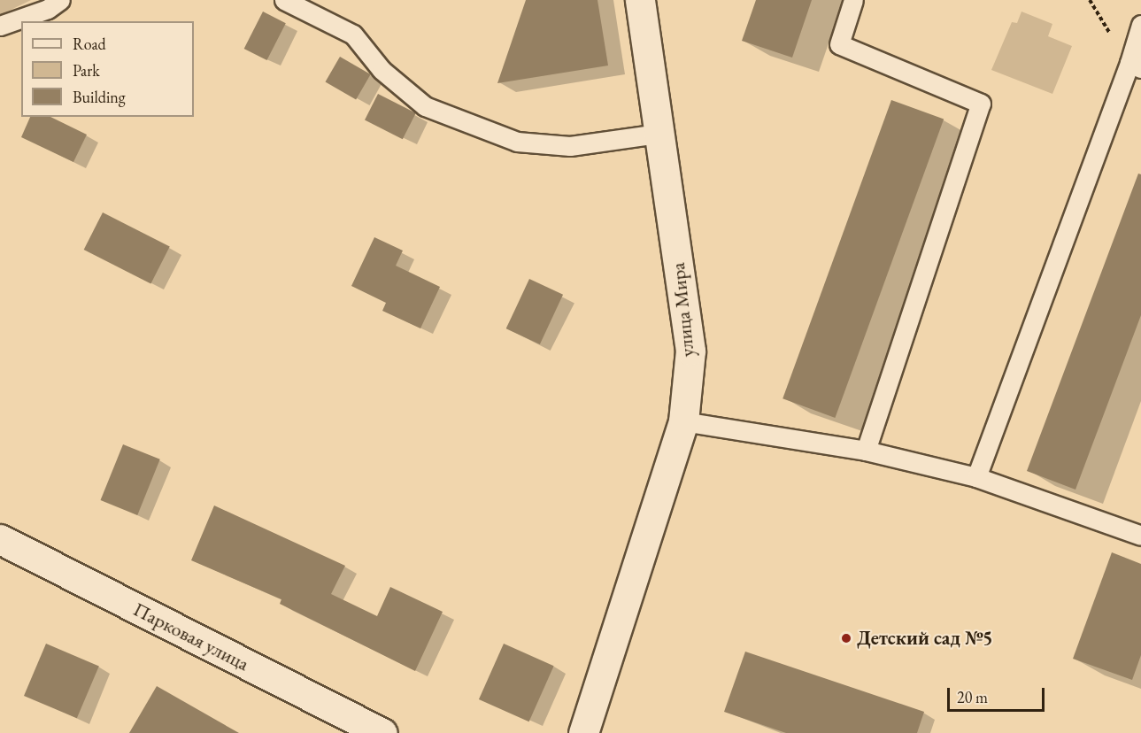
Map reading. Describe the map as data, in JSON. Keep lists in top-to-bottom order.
{
  "streets": {
    "street": ["улица Мира", "Парковая улица"]
  },
  "places": ["Детский сад №5"],
  "legend": ["Road", "Park", "Building"],
  "scale_bar": "20 m"
}
